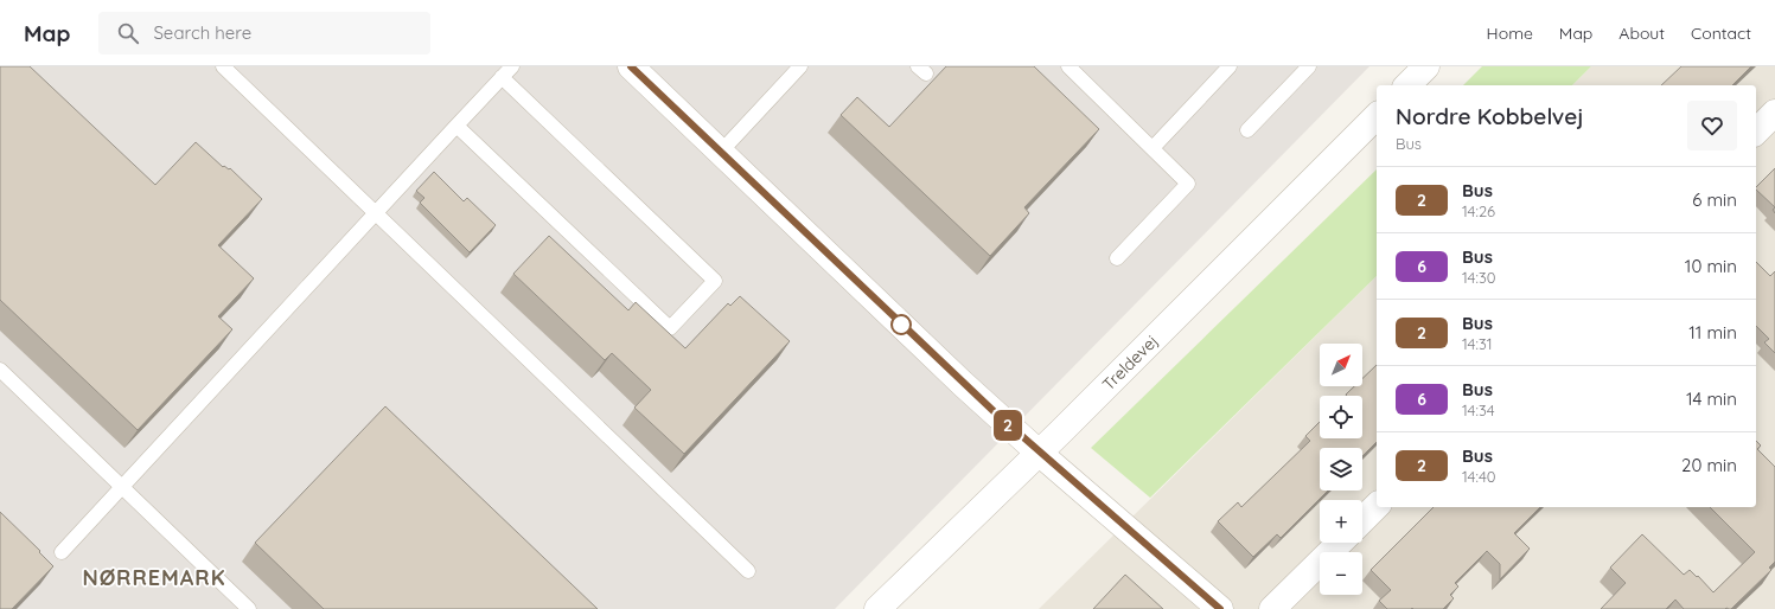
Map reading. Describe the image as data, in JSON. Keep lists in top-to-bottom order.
{
  "streets": {
    "street": ["Treldevej"]
  },
  "districts": ["NØRREMARK"],
  "lines": ["bus line 2"],
  "north": "top right",
  "page": {
    "header": "Map",
    "search": "Search here",
    "nav": [
      "Home",
      "Map",
      "About",
      "Contact"
    ],
    "on_map": "2",
    "heading": ["Nordre Kobbelvej", "Bus"],
    "list": [
      {
        "mark": "2",
        "name": "Bus",
        "note": "14:26",
        "value": "6 min"
      },
      {
        "mark": "6",
        "name": "Bus",
        "note": "14:30",
        "value": "10 min"
      },
      {
        "mark": "2",
        "name": "Bus",
        "note": "14:31",
        "value": "11 min"
      },
      {
        "mark": "6",
        "name": "Bus",
        "note": "14:34",
        "value": "14 min"
      },
      {
        "mark": "2",
        "name": "Bus",
        "note": "14:40",
        "value": "20 min"
      }
    ],
    "map_buttons": ["+", "−"]
  }
}
